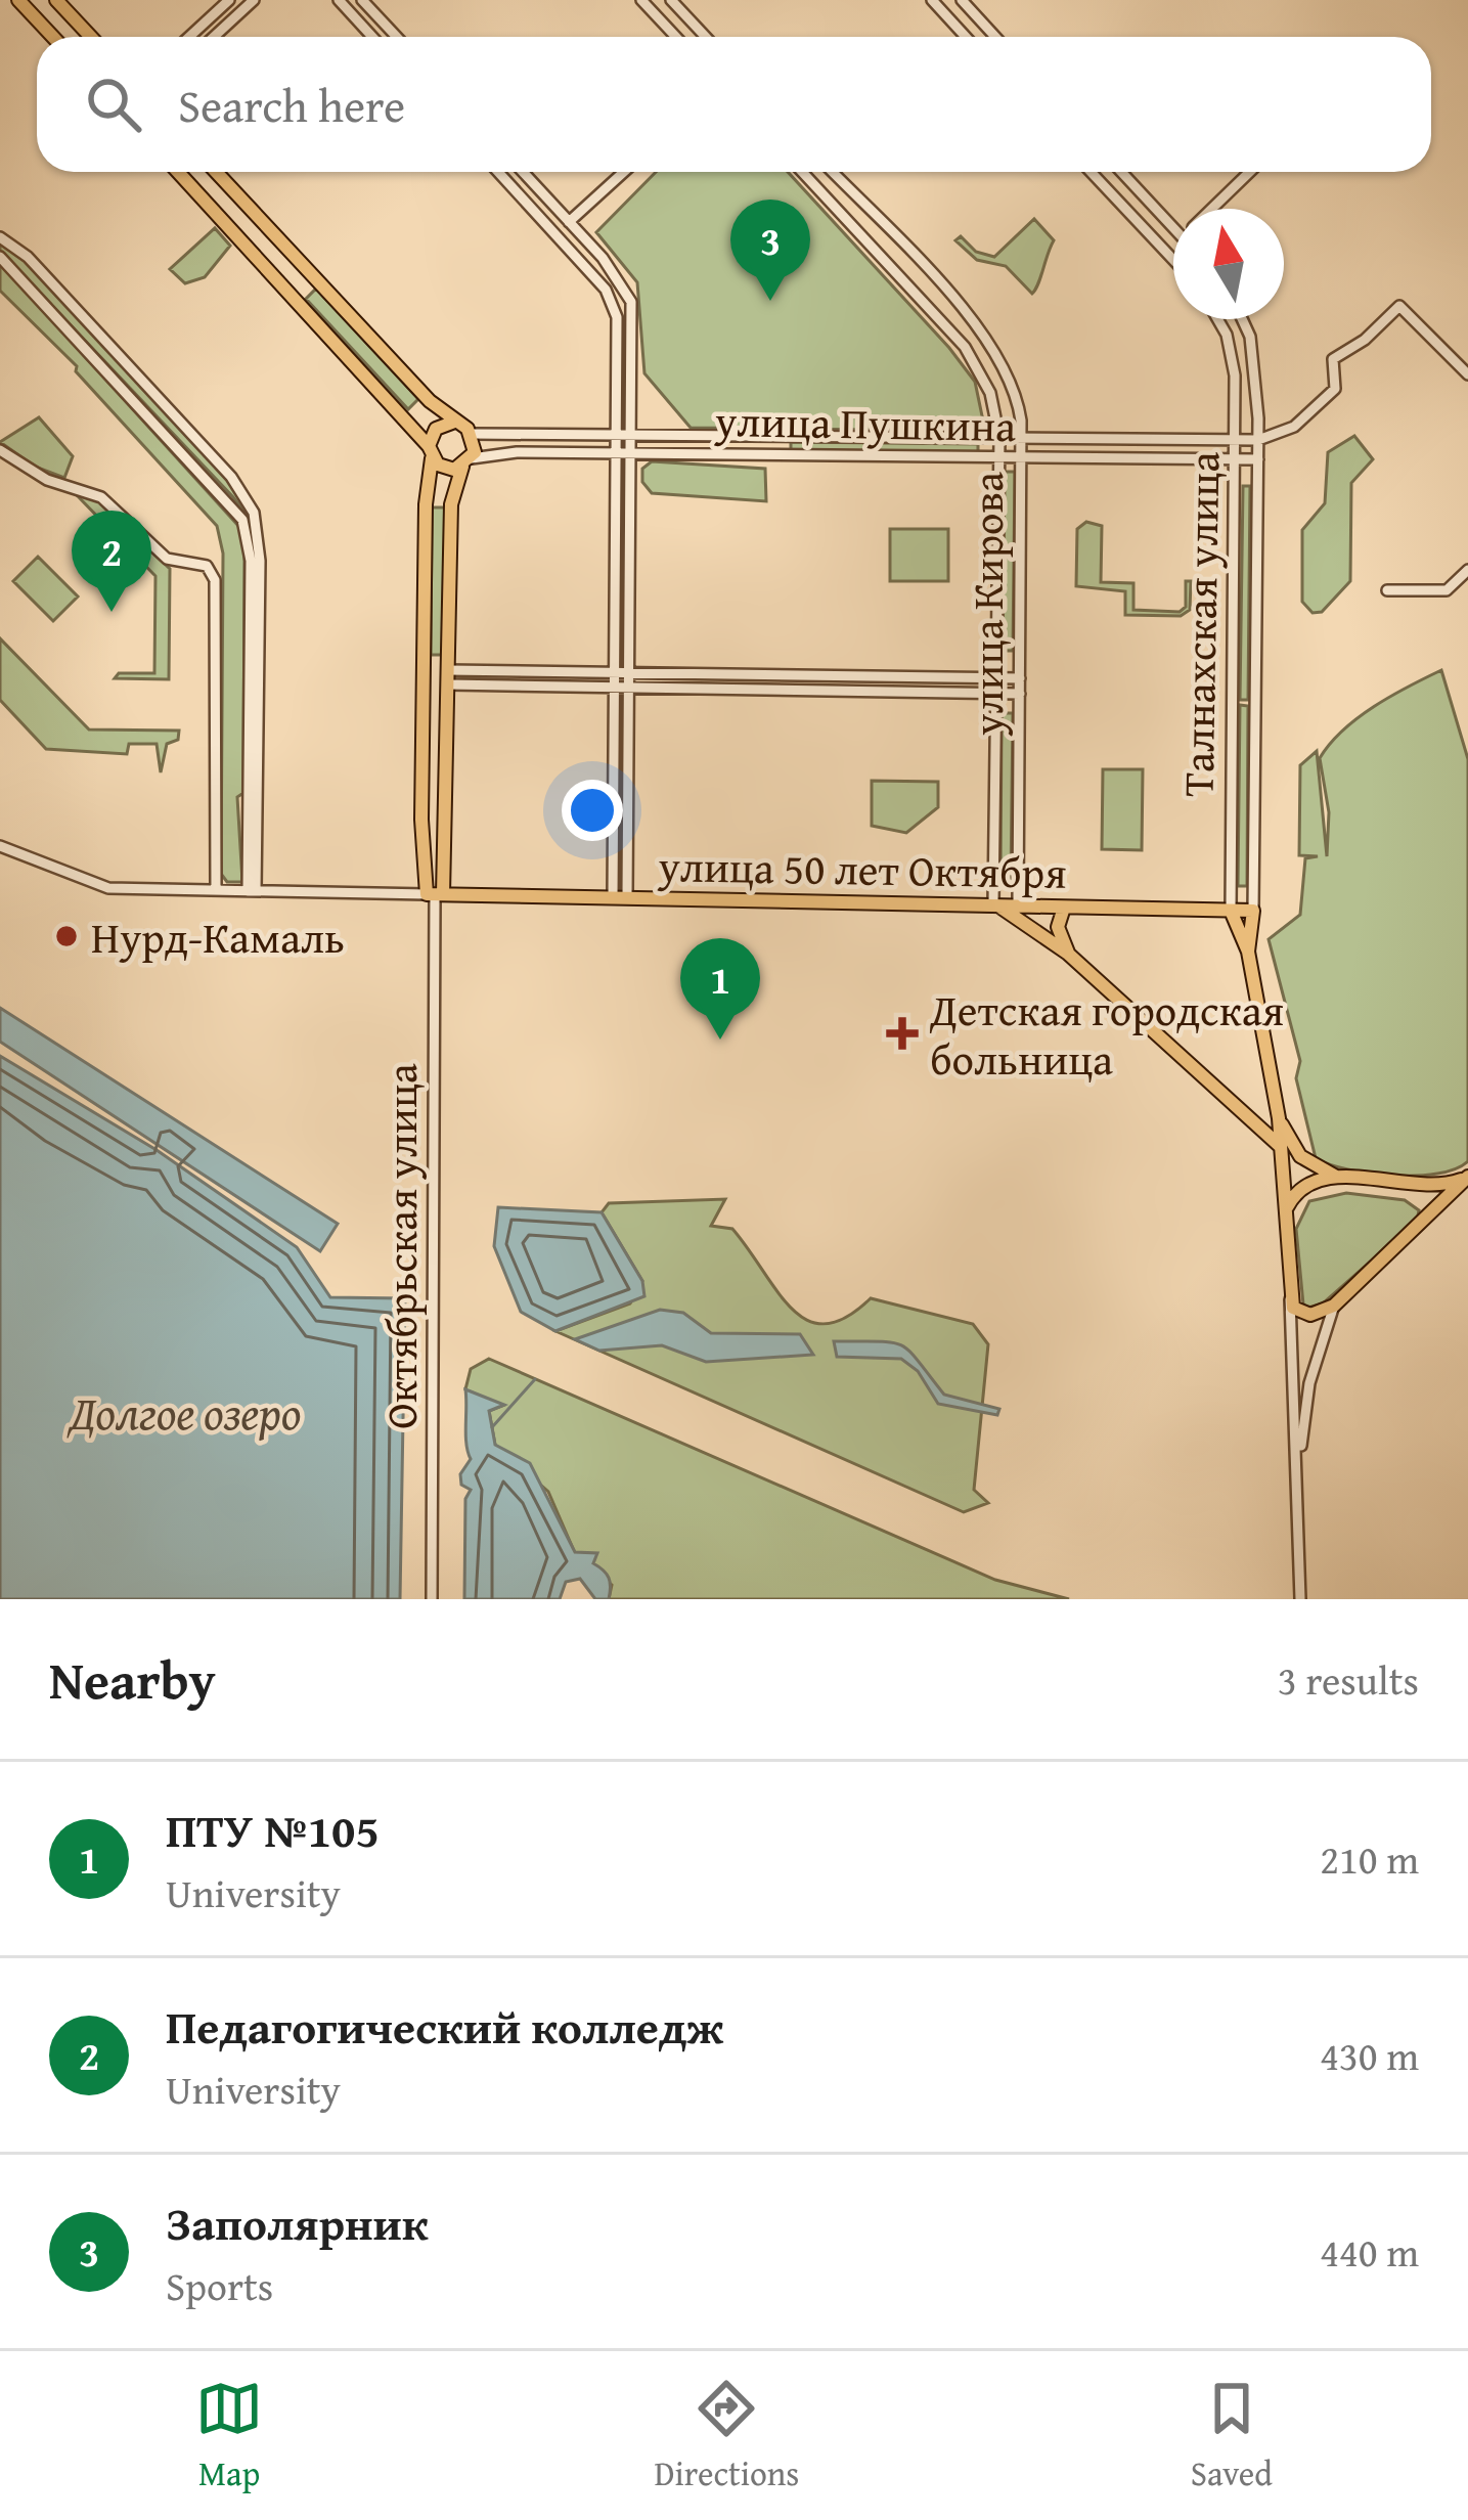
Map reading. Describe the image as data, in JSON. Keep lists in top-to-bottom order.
{
  "streets": {
    "main road": ["Талнахская улица", "улица 50 лет Октября"],
    "street": ["улица Пушкина", "улица Кирова", "Октябрьская улица"]
  },
  "crossings": [
    ["улица Пушкина", "улица Кирова"],
    ["улица Пушкина", "Талнахская улица"],
    ["улица Кирова", "улица 50 лет Октября"],
    ["Талнахская улица", "улица 50 лет Октября"],
    ["улица 50 лет Октября", "Октябрьская улица"]
  ],
  "water": ["Долгое озеро"],
  "places": {
    "other": ["Нурд-Камаль"],
    "health": ["Детская городская больница"]
  },
  "north": "top",
  "page": {
    "search": "Search here",
    "pins": ["3", "2", "1"],
    "heading": ["Nearby", "3 results"],
    "list": [
      {
        "mark": "1",
        "name": "ПТУ №105",
        "note": "University",
        "value": "210 m"
      },
      {
        "mark": "2",
        "name": "Педагогический колледж",
        "note": "University",
        "value": "430 m"
      },
      {
        "mark": "3",
        "name": "Заполярник",
        "note": "Sports",
        "value": "440 m"
      }
    ],
    "nav": ["Map", "Directions", "Saved"]
  }
}
